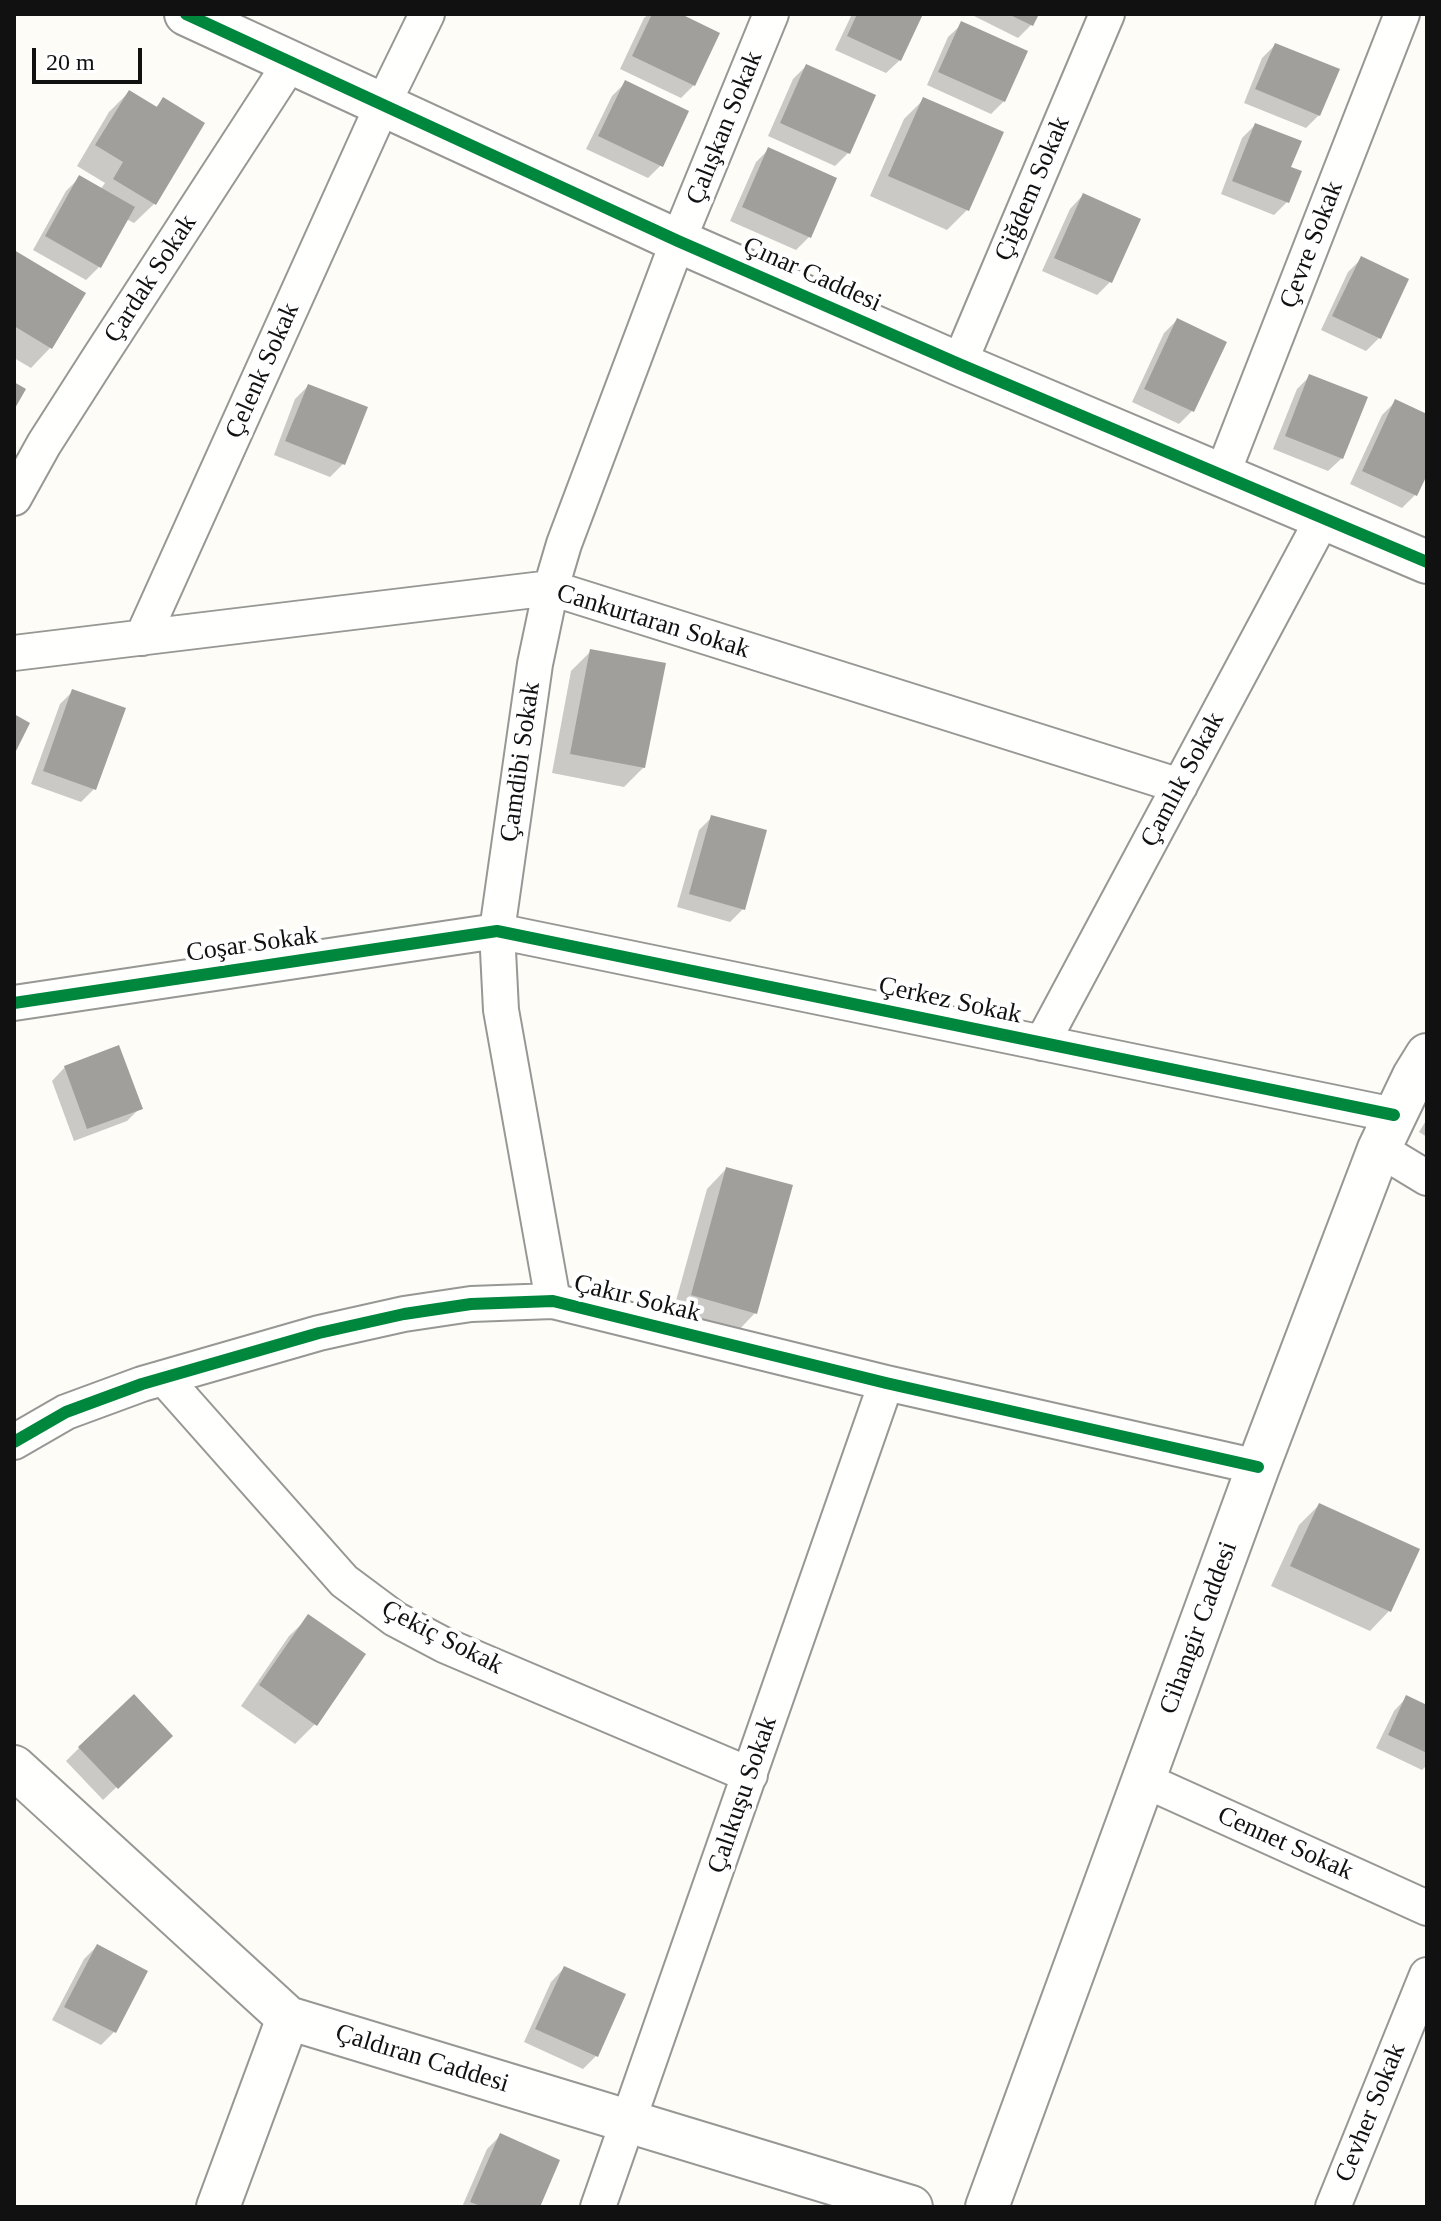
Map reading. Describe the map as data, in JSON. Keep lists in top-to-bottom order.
{
  "streets": {
    "street": [
      "Çalışkan Sokak",
      "Çiğdem Sokak",
      "Çevre Sokak",
      "Çınar Caddesi",
      "Çardak Sokak",
      "Çelenk Sokak",
      "Cankurtaran Sokak",
      "Çamdibi Sokak",
      "Çamlık Sokak",
      "Coşar Sokak",
      "Çerkez Sokak",
      "Çakır Sokak",
      "Cihangir Caddesi",
      "Çekiç Sokak",
      "Çalıkuşu Sokak",
      "Cennet Sokak",
      "Çaldıran Caddesi",
      "Cevher Sokak"
    ]
  },
  "crossings": [
    ["Çalışkan Sokak", "Çınar Caddesi"],
    ["Çalışkan Sokak", "Çamdibi Sokak"],
    ["Çiğdem Sokak", "Çınar Caddesi"],
    ["Çevre Sokak", "Çınar Caddesi"],
    ["Çınar Caddesi", "Çardak Sokak"],
    ["Çınar Caddesi", "Çelenk Sokak"],
    ["Çınar Caddesi", "Çamdibi Sokak"],
    ["Çınar Caddesi", "Çamlık Sokak"],
    ["Çelenk Sokak", "Cankurtaran Sokak"],
    ["Cankurtaran Sokak", "Çamdibi Sokak"],
    ["Cankurtaran Sokak", "Çamlık Sokak"],
    ["Çamdibi Sokak", "Coşar Sokak"],
    ["Çamdibi Sokak", "Çerkez Sokak"],
    ["Çamdibi Sokak", "Çakır Sokak"],
    ["Çamlık Sokak", "Çerkez Sokak"],
    ["Coşar Sokak", "Çerkez Sokak"],
    ["Çerkez Sokak", "Cihangir Caddesi"],
    ["Çakır Sokak", "Cihangir Caddesi"],
    ["Çakır Sokak", "Çekiç Sokak"],
    ["Çakır Sokak", "Çalıkuşu Sokak"],
    ["Cihangir Caddesi", "Cennet Sokak"],
    ["Çekiç Sokak", "Çalıkuşu Sokak"],
    ["Çalıkuşu Sokak", "Çaldıran Caddesi"]
  ],
  "scale_bar": "20 m"
}
